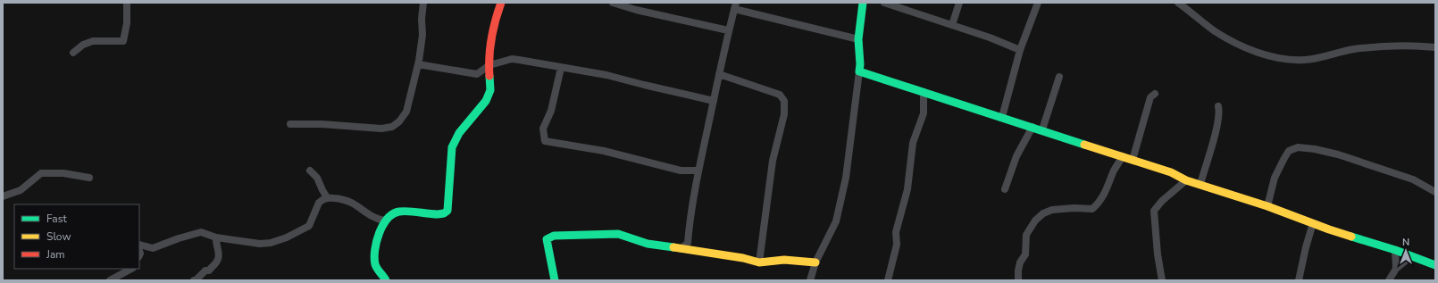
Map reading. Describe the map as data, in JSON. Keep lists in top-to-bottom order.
{
  "legend": ["Fast", "Slow", "Jam"],
  "north": "top"
}
